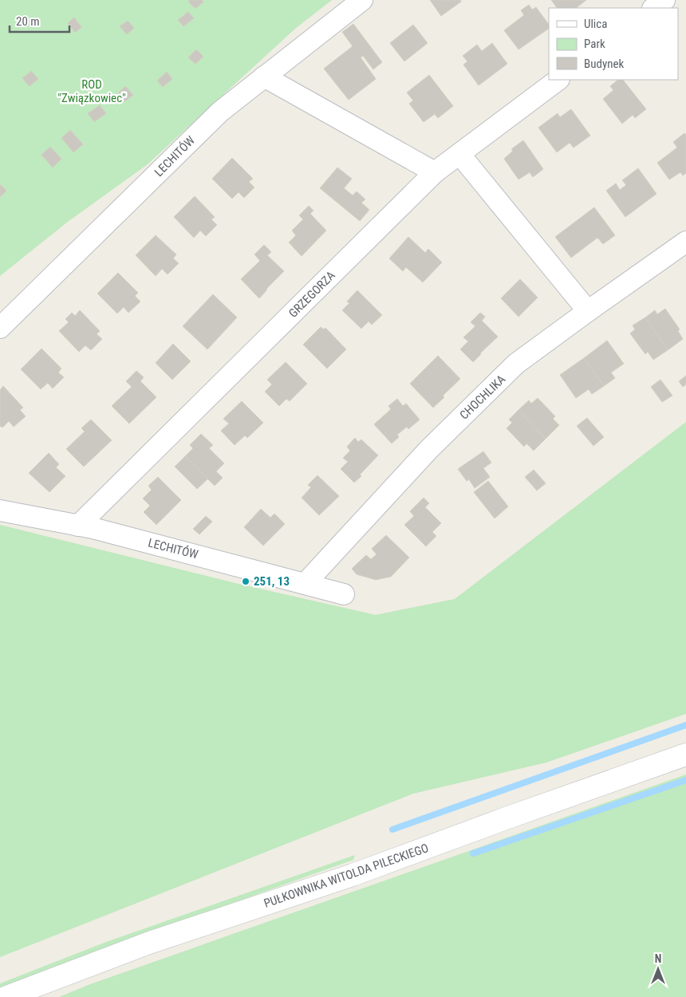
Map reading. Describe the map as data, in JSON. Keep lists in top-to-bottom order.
{
  "streets": {
    "street": [
      "LECHITÓW",
      "GRZEGORZA",
      "CHOCHLIKA",
      "PUŁKOWNIKA WITOLDA PILECKIEGO"
    ]
  },
  "crossings": [
    ["LECHITÓW", "GRZEGORZA"],
    ["LECHITÓW", "CHOCHLIKA"]
  ],
  "parks": ["ROD \"Związkowiec\""],
  "places": ["251, 13"],
  "legend": ["Ulica", "Park", "Budynek"],
  "scale_bar": "20 m",
  "north": "top"
}
